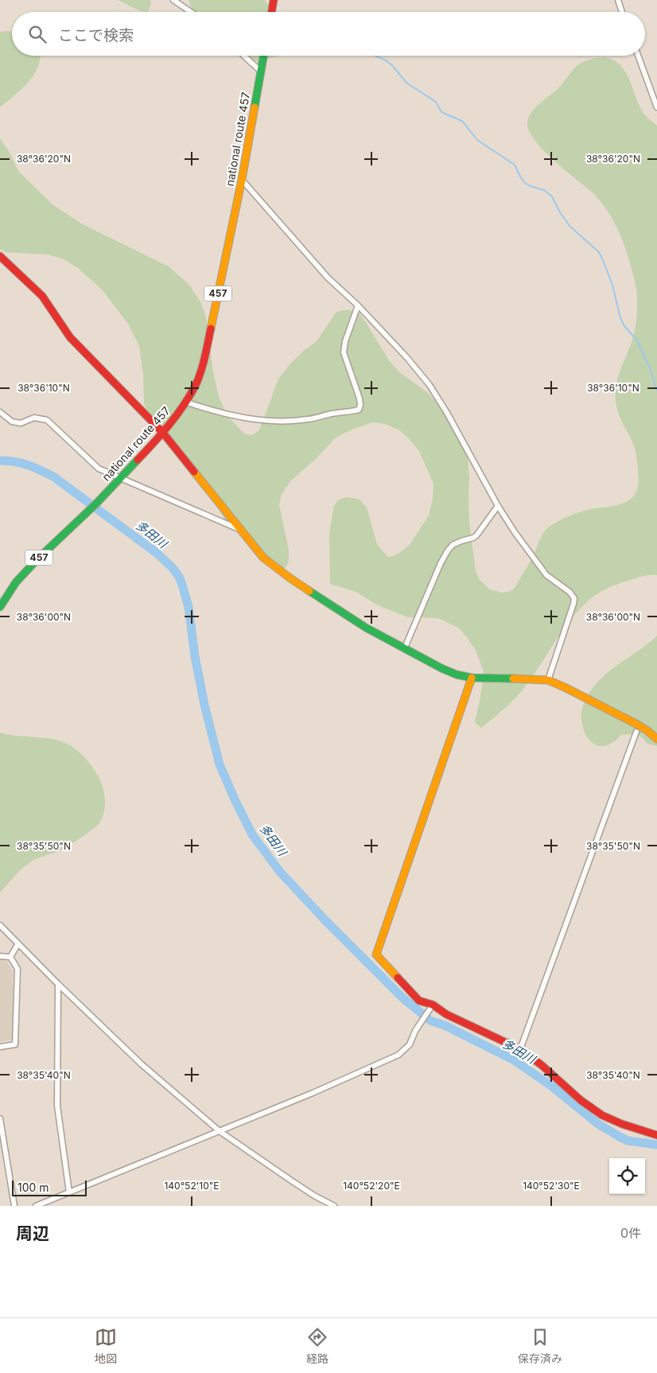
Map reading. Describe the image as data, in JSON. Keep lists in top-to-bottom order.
{
  "streets": {
    "main road": ["national route 457", "457"]
  },
  "water": ["多田川"],
  "scale_bar": "100 m",
  "page": {
    "search": "ここで検索",
    "scale": "100 m",
    "heading": ["周辺", "0件"],
    "nav": ["地図", "経路", "保存済み"]
  },
  "coordinates": [
    "38°36'20\"N",
    "38°36'10\"N",
    "38°36'00\"N",
    "38°35'50\"N",
    "38°35'40\"N",
    "140°52'10\"E",
    "140°52'20\"E",
    "140°52'30\"E"
  ]
}
